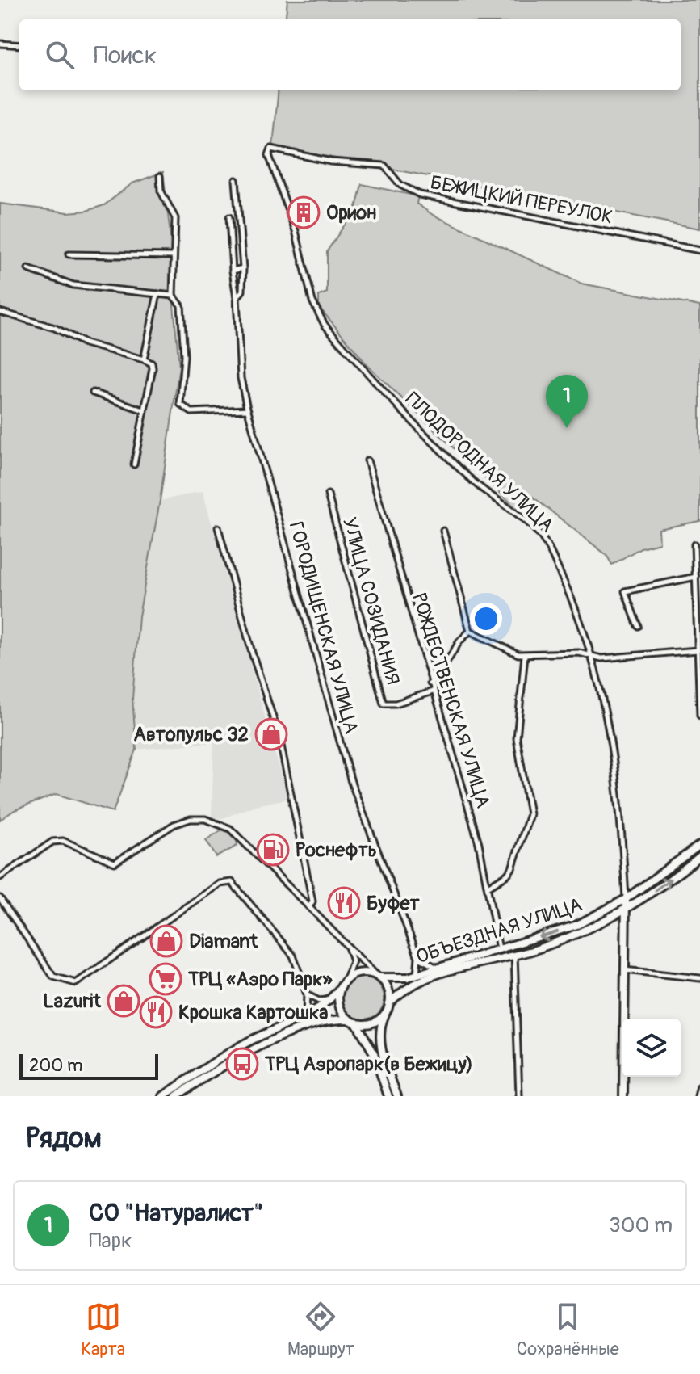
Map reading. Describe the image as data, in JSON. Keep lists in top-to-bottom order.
{
  "streets": {
    "main road": ["ОБЪЕЗДНАЯ УЛИЦА"],
    "street": [
      "БЕЖИЦКИЙ ПЕРЕУЛОК",
      "ПЛОДОРОДНАЯ УЛИЦА",
      "УЛИЦА СОЗИДАНИЯ",
      "ГОРОДИЩЕНСКАЯ УЛИЦА",
      "РОЖДЕСТВЕНСКАЯ УЛИЦА"
    ]
  },
  "crossings": [
    ["БЕЖИЦКИЙ ПЕРЕУЛОК", "ПЛОДОРОДНАЯ УЛИЦА"],
    ["ПЛОДОРОДНАЯ УЛИЦА", "ОБЪЕЗДНАЯ УЛИЦА"],
    ["УЛИЦА СОЗИДАНИЯ", "РОЖДЕСТВЕНСКАЯ УЛИЦА"],
    ["РОЖДЕСТВЕНСКАЯ УЛИЦА", "ОБЪЕЗДНАЯ УЛИЦА"]
  ],
  "places": {
    "building": ["Орион"],
    "shop": ["Автопульс 32", "Diamant", "Lazurit"],
    "fuel station": ["Роснефть"],
    "restaurant": ["Буфет", "Крошка Картошка"],
    "supermarket": ["ТРЦ «Аэро Парк»"],
    "bus stop": ["ТРЦ Аэропарк(в Бежицу)"]
  },
  "scale_bar": "200 m",
  "page": {
    "search": "Поиск",
    "pins": "1",
    "scale": "200 m",
    "heading": "Рядом",
    "list": [
      {
        "mark": "1",
        "name": "СО \"Натуралист\"",
        "note": "Парк",
        "value": "300 m"
      }
    ],
    "nav": ["Карта", "Маршрут", "Сохранённые"]
  }
}
